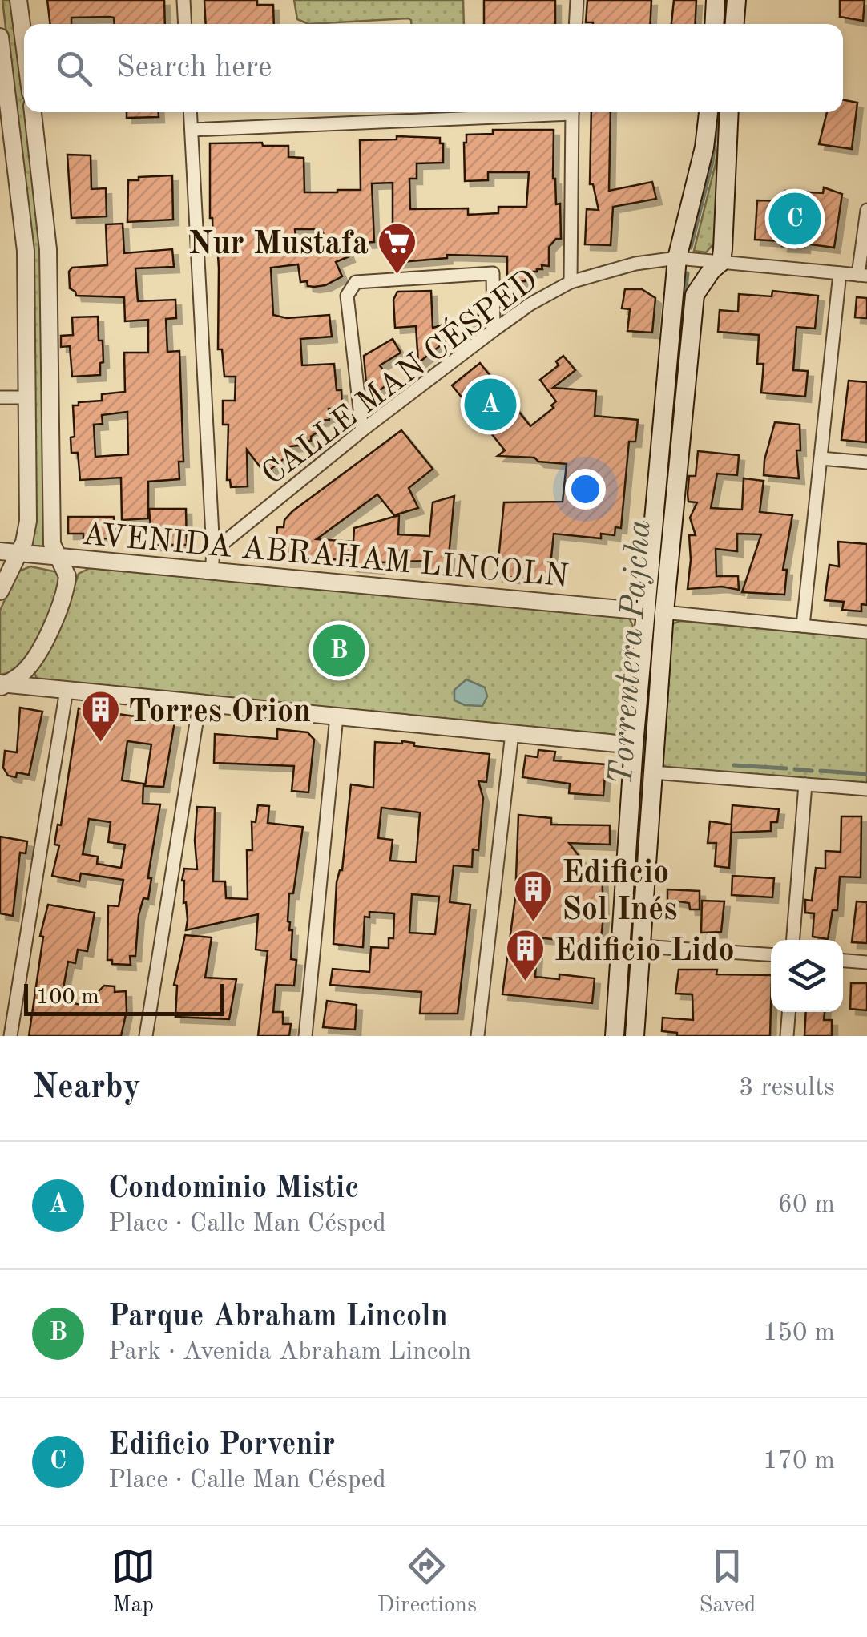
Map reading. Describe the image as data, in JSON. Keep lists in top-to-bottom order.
{
  "streets": {
    "street": ["CALLE MAN CÉSPED", "AVENIDA ABRAHAM LINCOLN"]
  },
  "water": ["Torrentera Pajcha"],
  "places": {
    "supermarket": ["Nur Mustafa"],
    "building": ["Torres Orion", "Edificio Sol Inés", "Edificio Lido"]
  },
  "scale_bar": "100 m",
  "page": {
    "search": "Search here",
    "pins": ["C", "A", "B"],
    "scale": "100 m",
    "heading": ["Nearby", "3 results"],
    "list": [
      {
        "mark": "A",
        "name": "Condominio Mistic",
        "note": "Place · Calle Man Césped",
        "value": "60 m"
      },
      {
        "mark": "B",
        "name": "Parque Abraham Lincoln",
        "note": "Park · Avenida Abraham Lincoln",
        "value": "150 m"
      },
      {
        "mark": "C",
        "name": "Edificio Porvenir",
        "note": "Place · Calle Man Césped",
        "value": "170 m"
      }
    ],
    "nav": ["Map", "Directions", "Saved"]
  }
}
